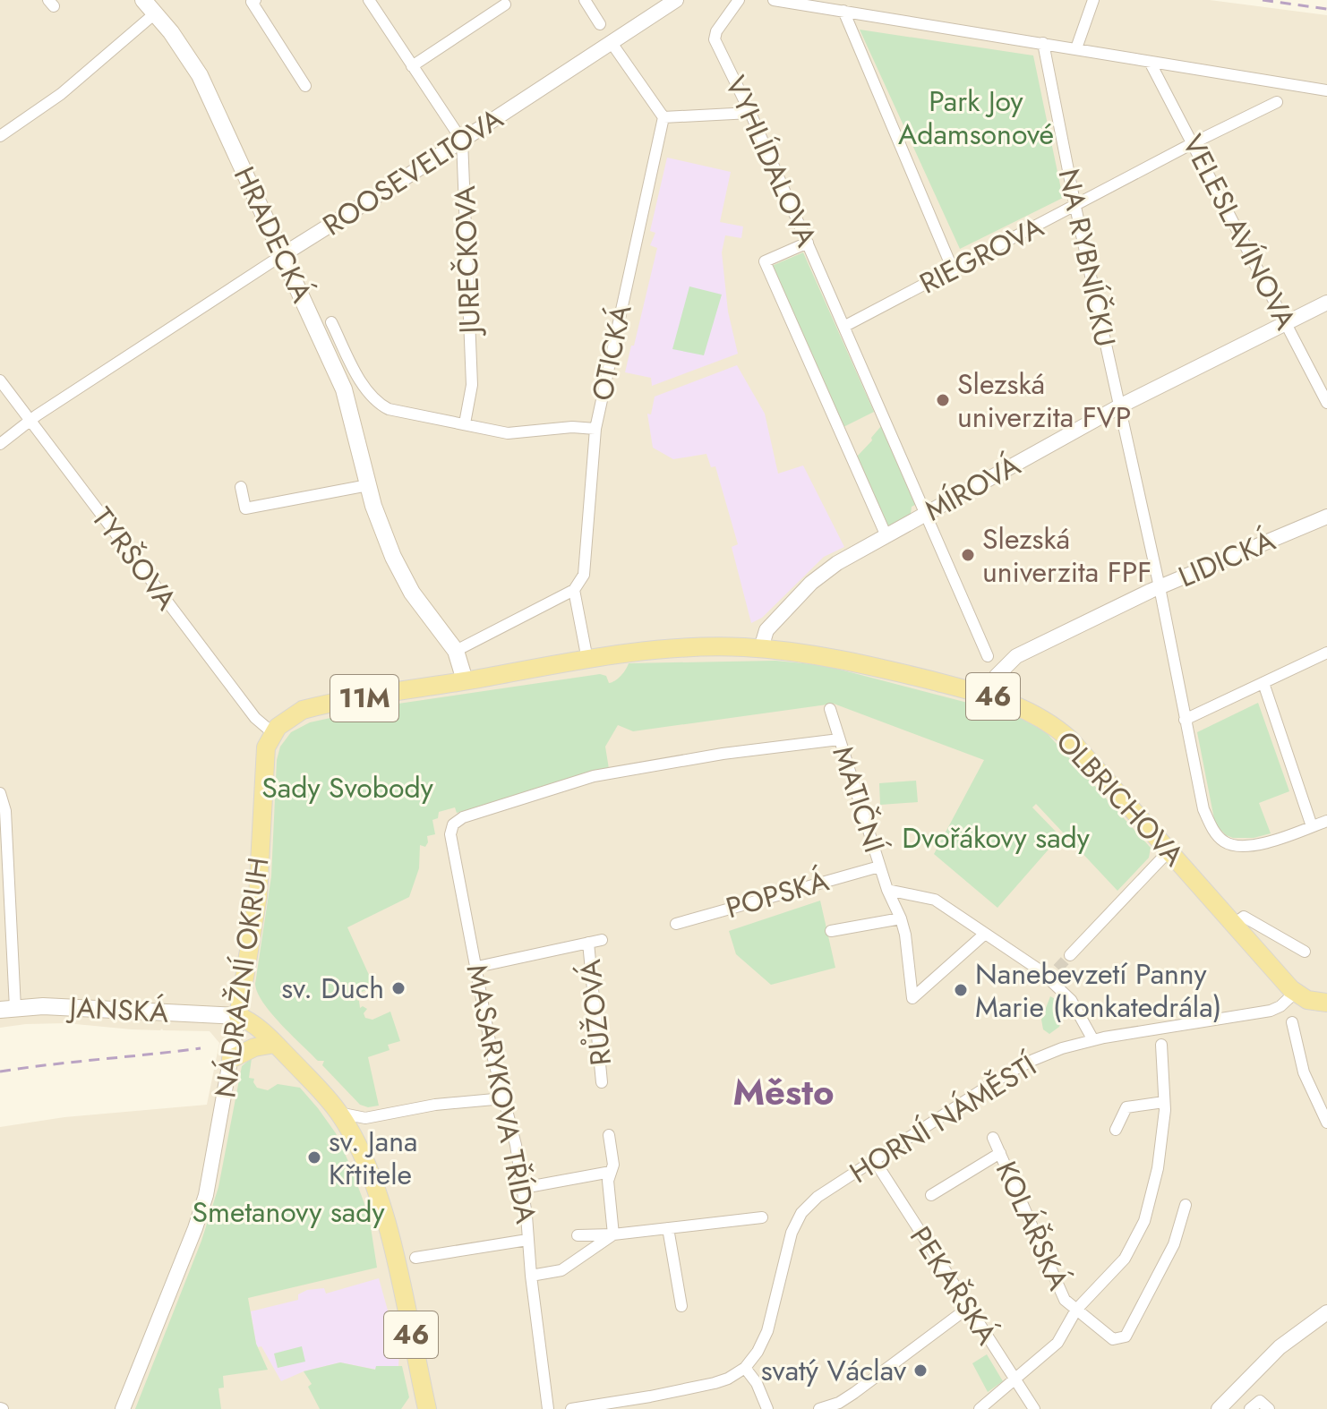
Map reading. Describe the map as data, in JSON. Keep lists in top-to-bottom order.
{
  "streets": {
    "main road": [
      "HRADECKÁ",
      "46",
      "11M",
      "OLBRICHOVA",
      "NÁDRAŽNÍ OKRUH",
      "JANSKÁ"
    ],
    "street": [
      "VYHLÍDALOVA",
      "ROOSEVELTOVA",
      "VELESLAVÍNOVA",
      "RIEGROVA",
      "NA RYBNÍČKU",
      "JUREČKOVA",
      "OTICKÁ",
      "MÍROVÁ",
      "TYRŠOVA",
      "LIDICKÁ",
      "MATIČNÍ",
      "POPSKÁ",
      "RŮŽOVÁ",
      "MASARYKOVA TŘÍDA",
      "HORNÍ NÁMĚSTÍ",
      "KOLÁŘSKÁ",
      "PEKAŘSKÁ"
    ]
  },
  "crossings": [
    ["VYHLÍDALOVA", "RIEGROVA"],
    ["VYHLÍDALOVA", "MÍROVÁ"],
    ["ROOSEVELTOVA", "HRADECKÁ"],
    ["ROOSEVELTOVA", "JUREČKOVA"],
    ["ROOSEVELTOVA", "TYRŠOVA"],
    ["VELESLAVÍNOVA", "RIEGROVA"],
    ["VELESLAVÍNOVA", "MÍROVÁ"],
    ["HRADECKÁ", "11M"],
    ["RIEGROVA", "NA RYBNÍČKU"],
    ["NA RYBNÍČKU", "MÍROVÁ"],
    ["NA RYBNÍČKU", "LIDICKÁ"],
    ["MÍROVÁ", "OLBRICHOVA"],
    ["TYRŠOVA", "11M"],
    ["TYRŠOVA", "NÁDRAŽNÍ OKRUH"],
    ["LIDICKÁ", "OLBRICHOVA"],
    ["46", "NÁDRAŽNÍ OKRUH"],
    ["46", "JANSKÁ"],
    ["11M", "OLBRICHOVA"],
    ["11M", "NÁDRAŽNÍ OKRUH"],
    ["OLBRICHOVA", "HORNÍ NÁMĚSTÍ"],
    ["MATIČNÍ", "POPSKÁ"],
    ["MATIČNÍ", "MASARYKOVA TŘÍDA"],
    ["NÁDRAŽNÍ OKRUH", "JANSKÁ"],
    ["HORNÍ NÁMĚSTÍ", "PEKAŘSKÁ"]
  ],
  "districts": ["Město"],
  "parks": [
    "Park Joy Adamsonové",
    "Sady Svobody",
    "Dvořákovy sady",
    "Smetanovy sady"
  ],
  "places": [
    "Slezská univerzita FVP",
    "Slezská univerzita FPF",
    "sv. Duch",
    "Nanebevzetí Panny Marie (konkatedrála)",
    "sv. Jana Křtitele",
    "svatý Václav"
  ]
}
